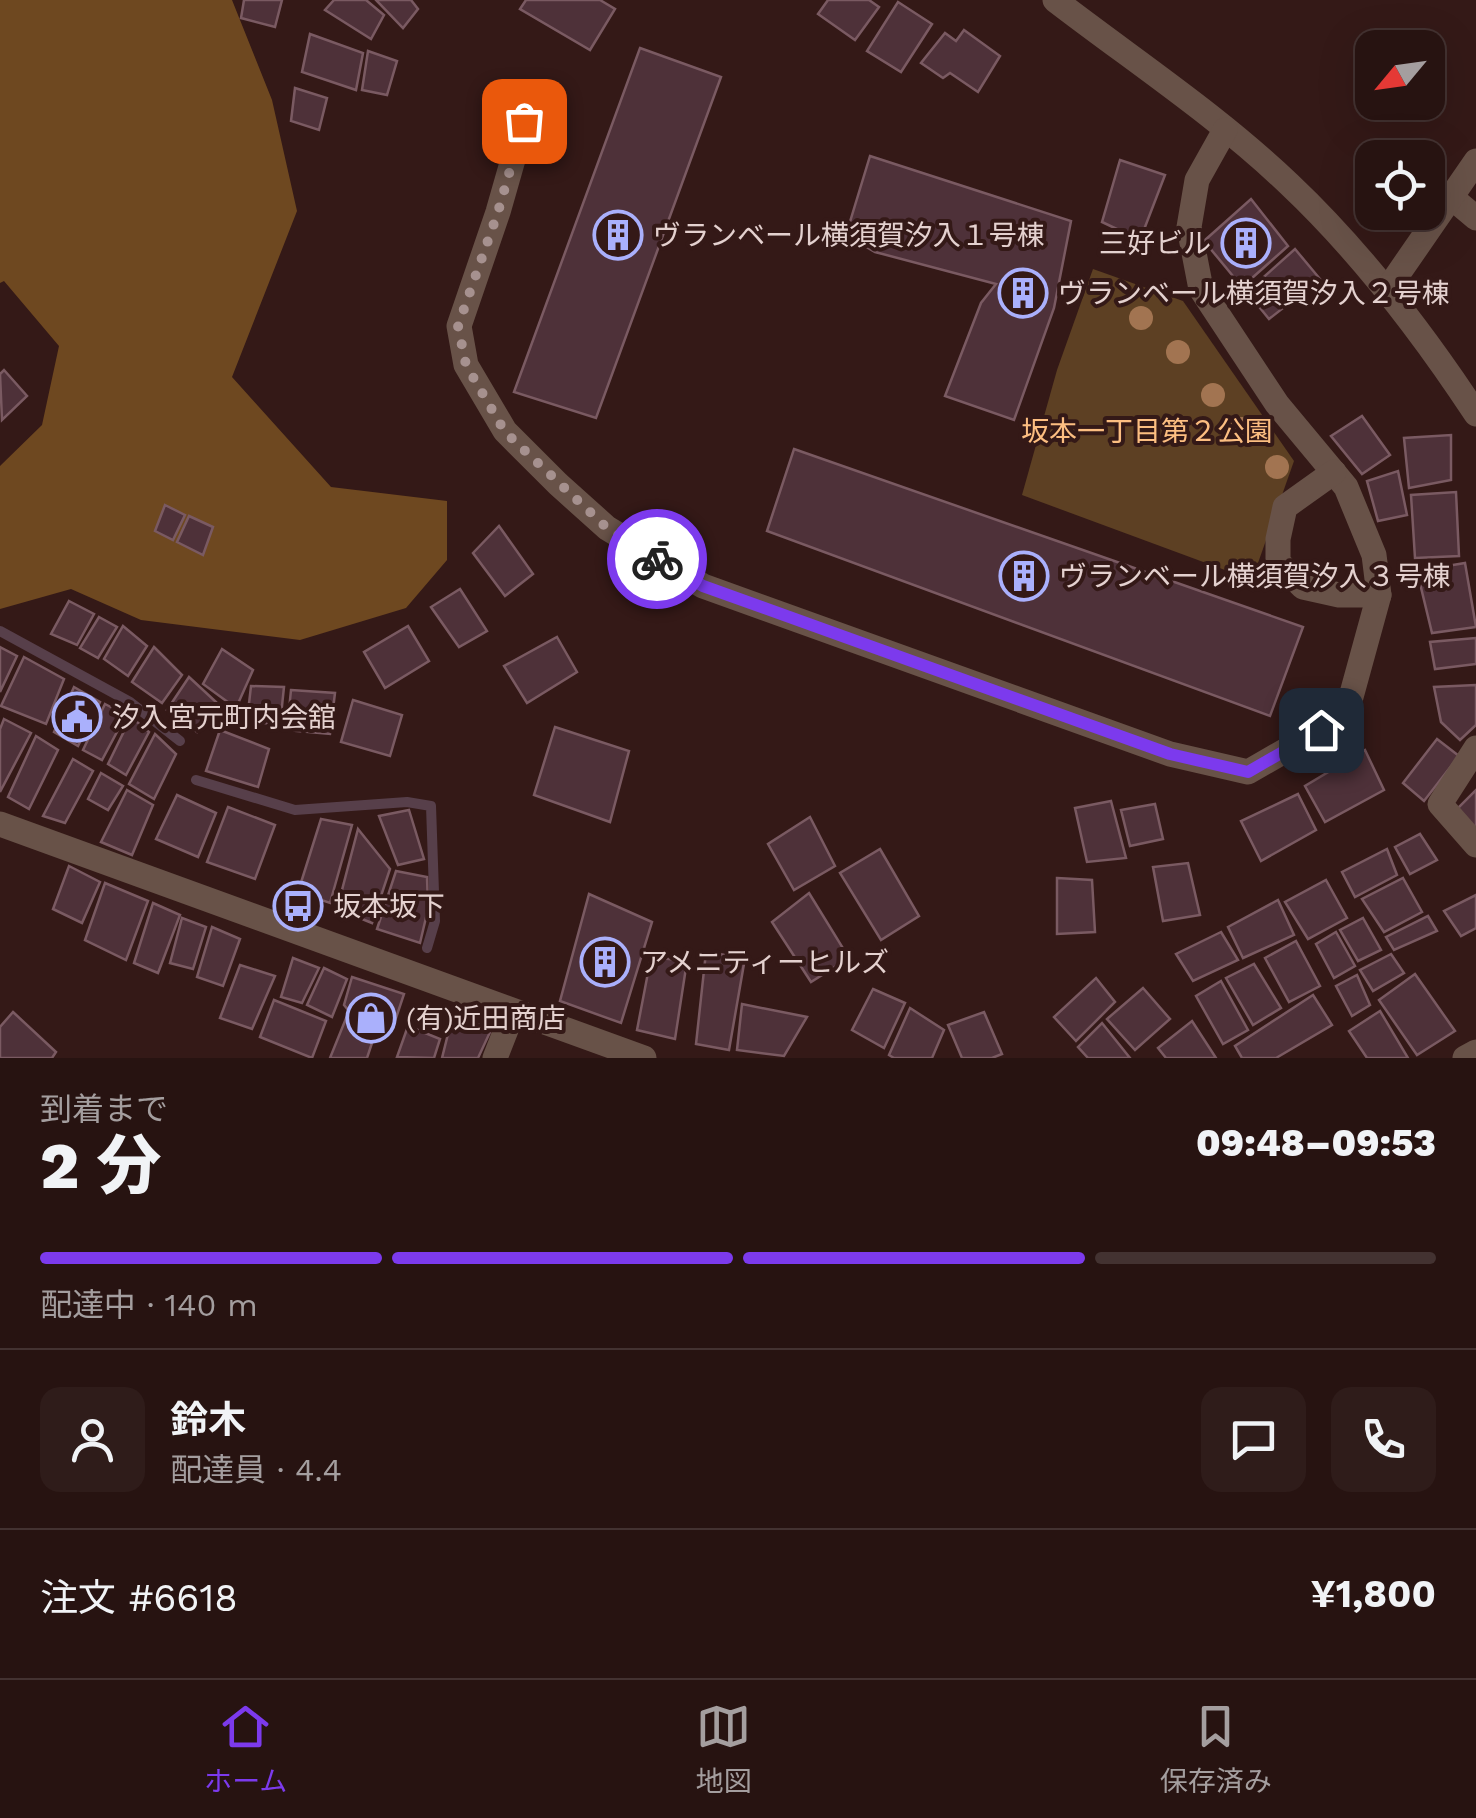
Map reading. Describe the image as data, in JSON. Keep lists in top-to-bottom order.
{
  "parks": ["坂本一丁目第２公園"],
  "places": {
    "building": [
      "ヴランベール横須賀汐入１号棟",
      "三好ビル",
      "ヴランベール横須賀汐入２号棟",
      "ヴランベール横須賀汐入３号棟",
      "アメニティーヒルズ"
    ],
    "public building": ["汐入宮元町内会舘"],
    "bus stop": ["坂本坂下"],
    "shop": ["(有)近田商店"]
  },
  "north": "bottom left",
  "page": {
    "heading": ["2 分", "到着まで", "09:48–09:53"],
    "panel": [
      "鈴木",
      "配達員 · 4.4",
      "注文 #6618",
      "¥1,800"
    ],
    "bar": "配達中 · 140 m",
    "tabs": ["ホーム", "地図", "保存済み"]
  }
}
